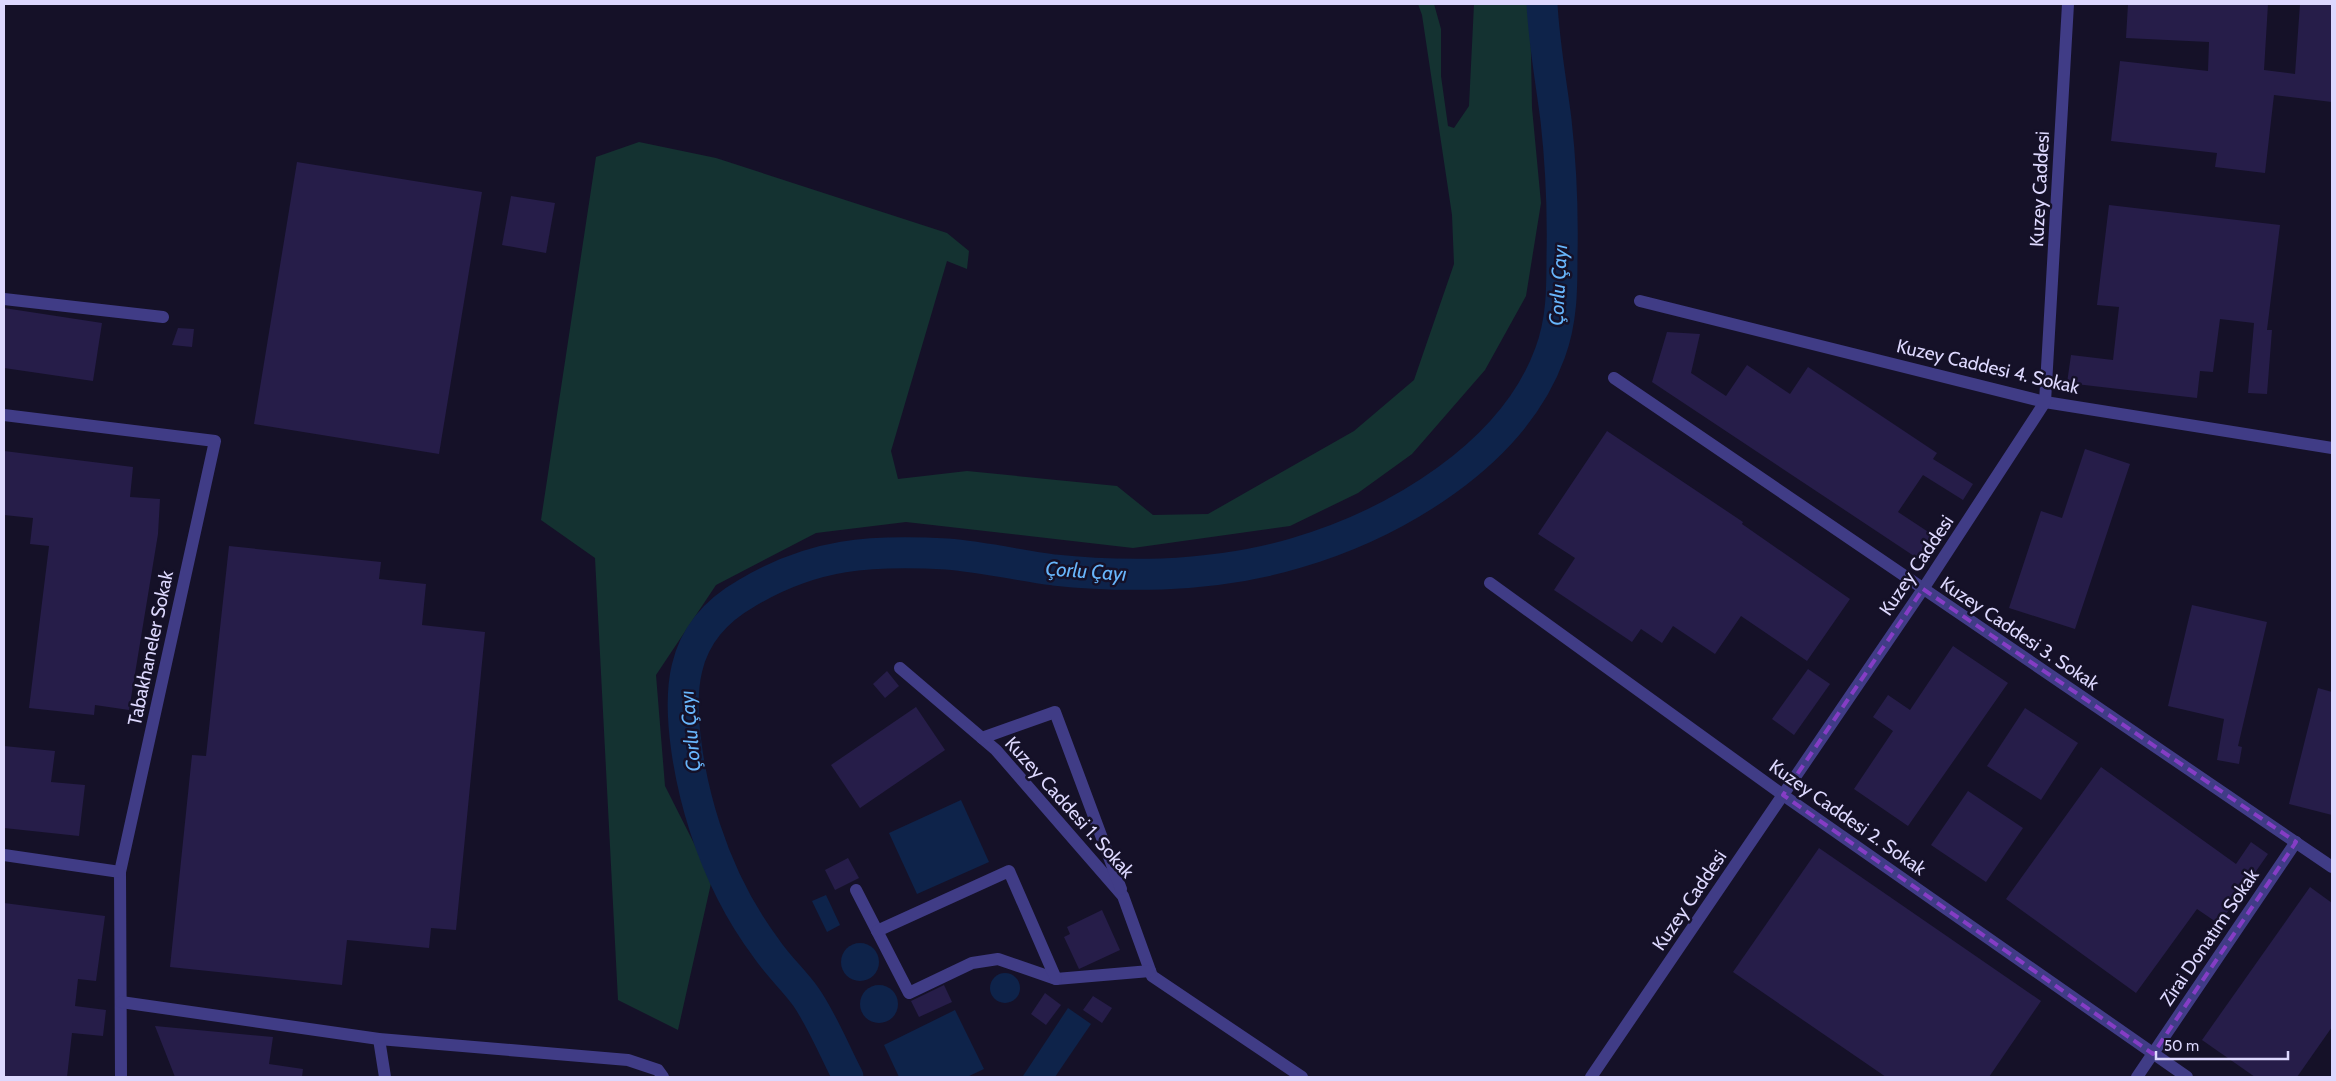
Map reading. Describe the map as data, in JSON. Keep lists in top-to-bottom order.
{
  "streets": {
    "street": [
      "Kuzey Caddesi",
      "Kuzey Caddesi 4. Sokak",
      "Kuzey Caddesi 3. Sokak",
      "Tabakhaneler Sokak",
      "Kuzey Caddesi 1. Sokak",
      "Kuzey Caddesi 2. Sokak",
      "Zirai Donatım Sokak"
    ]
  },
  "crossings": [
    ["Kuzey Caddesi", "Kuzey Caddesi 4. Sokak"],
    ["Kuzey Caddesi", "Kuzey Caddesi 3. Sokak"],
    ["Kuzey Caddesi", "Kuzey Caddesi 2. Sokak"],
    ["Kuzey Caddesi 3. Sokak", "Zirai Donatım Sokak"],
    ["Kuzey Caddesi 2. Sokak", "Zirai Donatım Sokak"]
  ],
  "water": ["Çorlu Çayı"],
  "scale_bar": "50 m"
}
